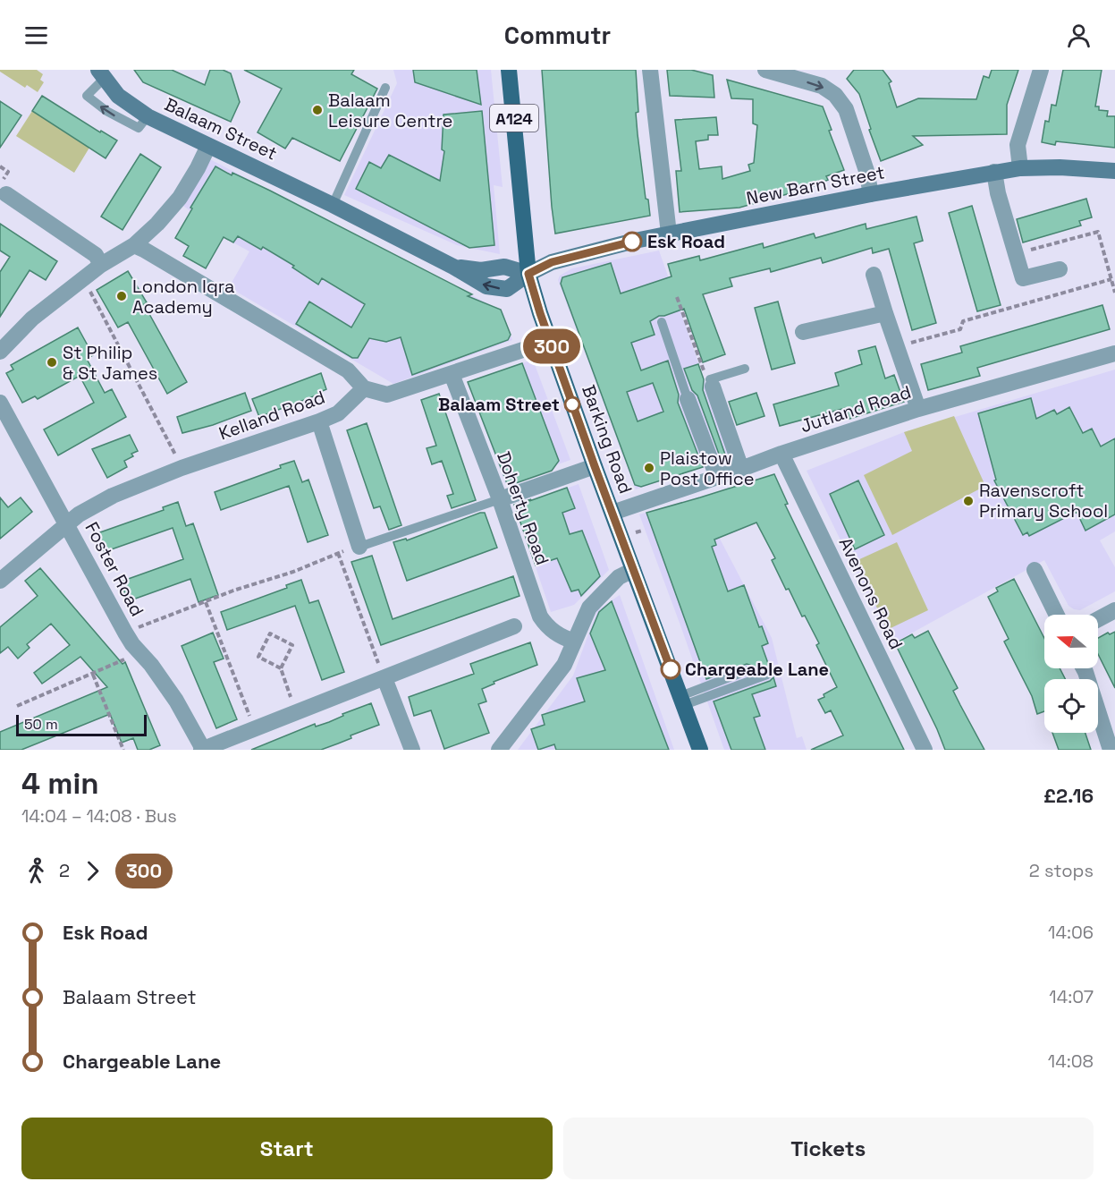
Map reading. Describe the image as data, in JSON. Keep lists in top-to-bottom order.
{
  "streets": {
    "main road": ["A124", "Barking Road"],
    "street": [
      "Balaam Street",
      "New Barn Street",
      "Jutland Road",
      "Kelland Road",
      "Doherty Road",
      "Foster Road",
      "Avenons Road"
    ]
  },
  "crossings": [
    ["Balaam Street", "New Barn Street"],
    ["Balaam Street", "Barking Road"],
    ["New Barn Street", "Barking Road"],
    ["Jutland Road", "Barking Road"],
    ["Jutland Road", "Avenons Road"],
    ["Kelland Road", "Foster Road"]
  ],
  "places": [
    "Balaam Leisure Centre",
    "Esk Road",
    "London Iqra Academy",
    "St Philip & St James",
    "Balaam Street",
    "Plaistow Post Office",
    "Ravenscroft Primary School",
    "Chargeable Lane"
  ],
  "lines": ["bus line 300"],
  "scale_bar": "50 m",
  "north": "left",
  "page": {
    "header": "Commutr",
    "on_map": "300",
    "scale": "50 m",
    "heading": ["4 min", "14:04 – 14:08 · Bus", "£2.16"],
    "legs": ["2", "300", "2 stops"],
    "list": [
      {
        "name": "Esk Road",
        "value": "14:06"
      },
      {
        "name": "Balaam Street",
        "value": "14:07"
      },
      {
        "name": "Chargeable Lane",
        "value": "14:08"
      }
    ],
    "buttons": ["Start", "Tickets"]
  }
}
